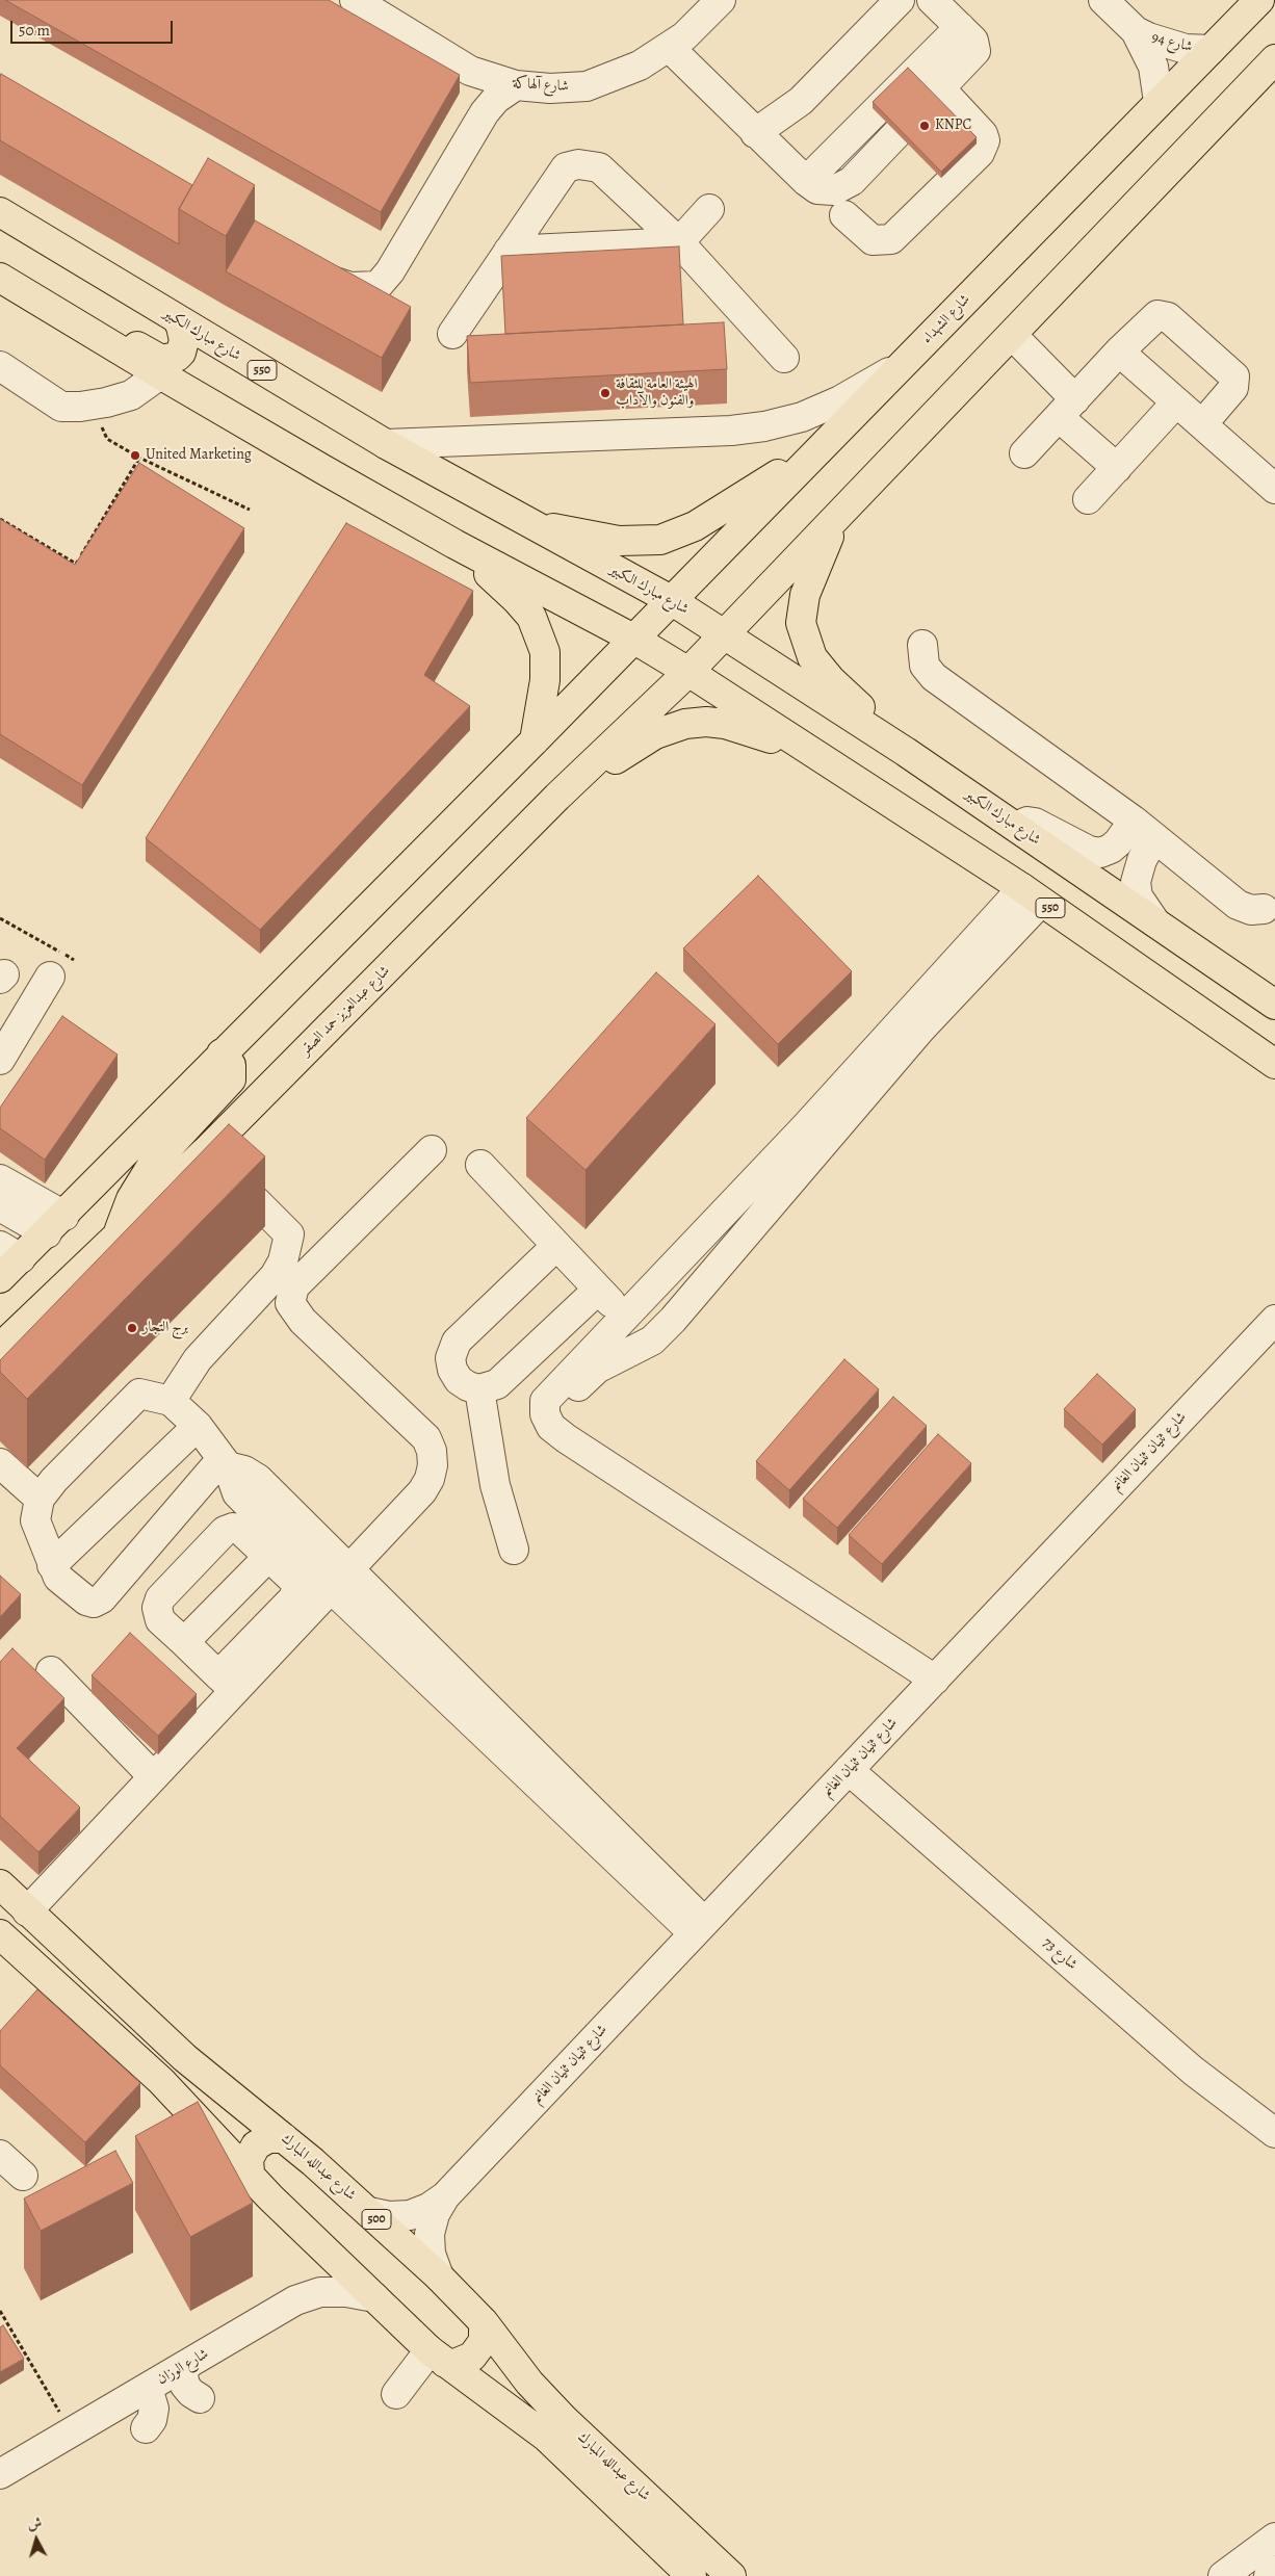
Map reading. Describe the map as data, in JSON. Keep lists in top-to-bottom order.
{
  "streets": {
    "main road": [
      "شارع الشهداء",
      "شارع مبارك الكبير",
      "550",
      "شارع عبدالعزيز حمد الصقر",
      "شارع عبدالله المبارك",
      "500"
    ],
    "street": [
      "شارع 94",
      "شارع آلهاكة",
      "شارع ثنيان ثنيان الغانم",
      "شارع 73",
      "شارع الوزان"
    ]
  },
  "crossings": [
    ["شارع 94", "شارع الشهداء"],
    ["شارع الشهداء", "شارع مبارك الكبير"],
    ["شارع الشهداء", "550"],
    ["550", "شارع عبدالعزيز حمد الصقر"],
    ["شارع ثنيان ثنيان الغانم", "شارع 73"],
    ["شارع عبدالله المبارك", "شارع الوزان"]
  ],
  "places": [
    "KNPC",
    "الهيئة العامة للثقافة والفنون والآداب",
    "United Marketing",
    "برج التجار"
  ],
  "scale_bar": "50 m",
  "north": "top"
}
